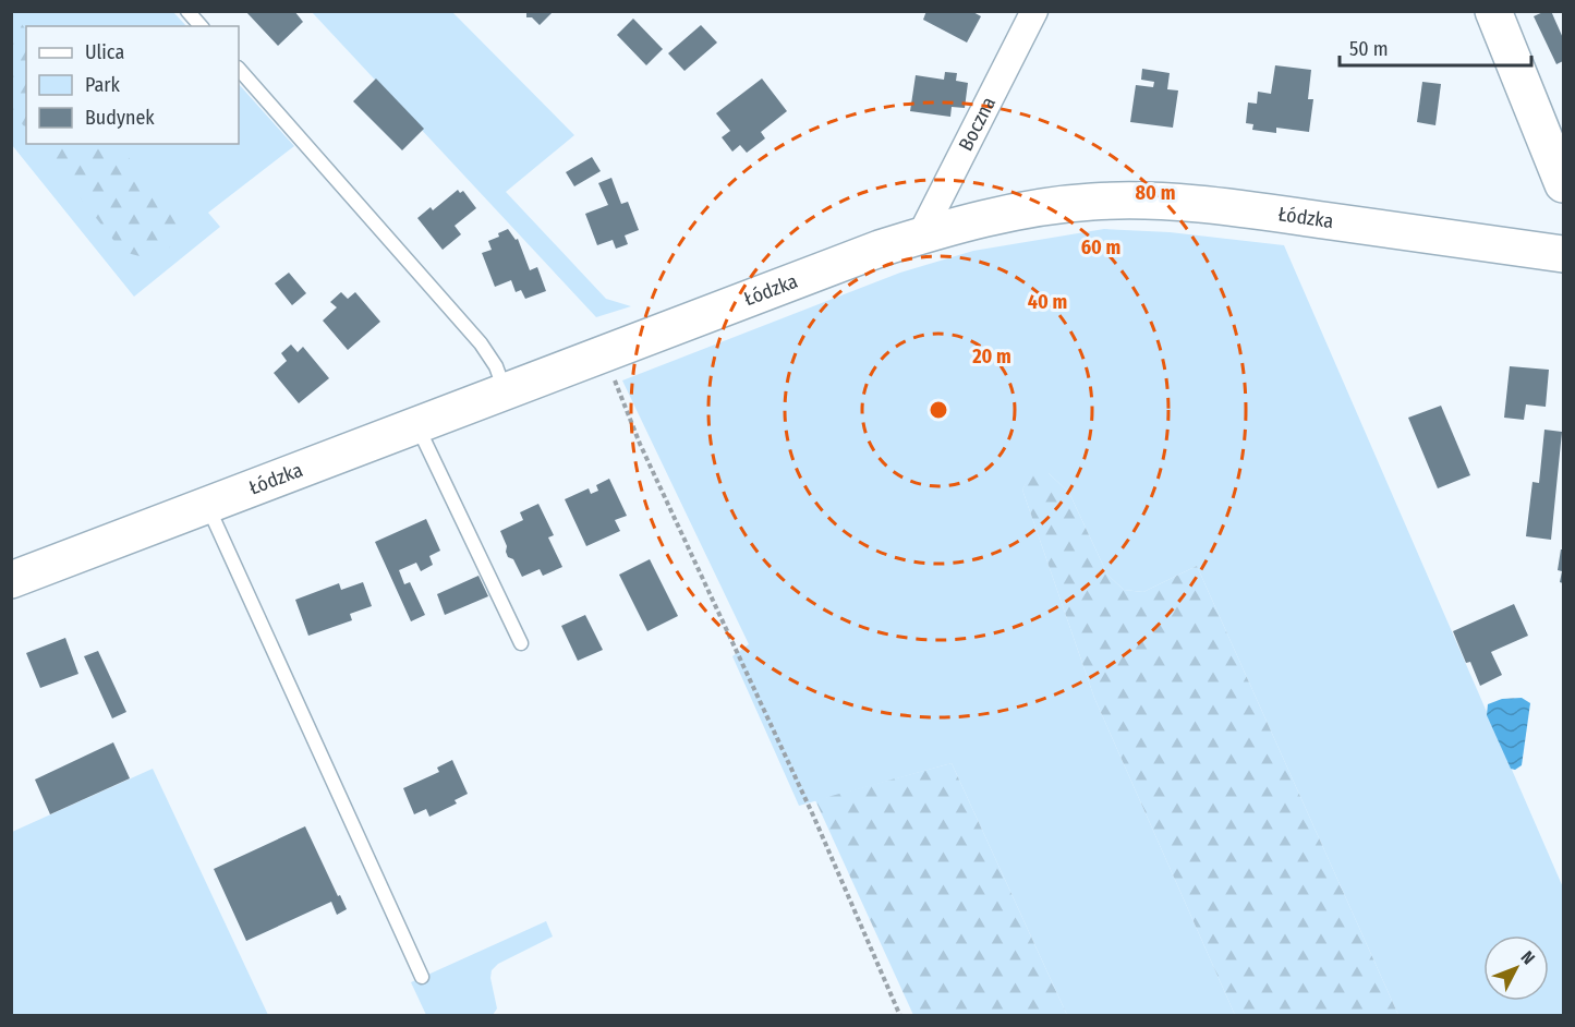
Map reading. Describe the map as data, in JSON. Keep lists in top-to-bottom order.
{
  "streets": {
    "main road": ["Łódzka"],
    "street": ["Boczna"]
  },
  "crossings": [
    ["Boczna", "Łódzka"]
  ],
  "legend": ["Ulica", "Park", "Budynek"],
  "scale_bar": "50 m",
  "north": "top right",
  "rings": [
    "80 m",
    "60 m",
    "40 m",
    "20 m"
  ]
}
